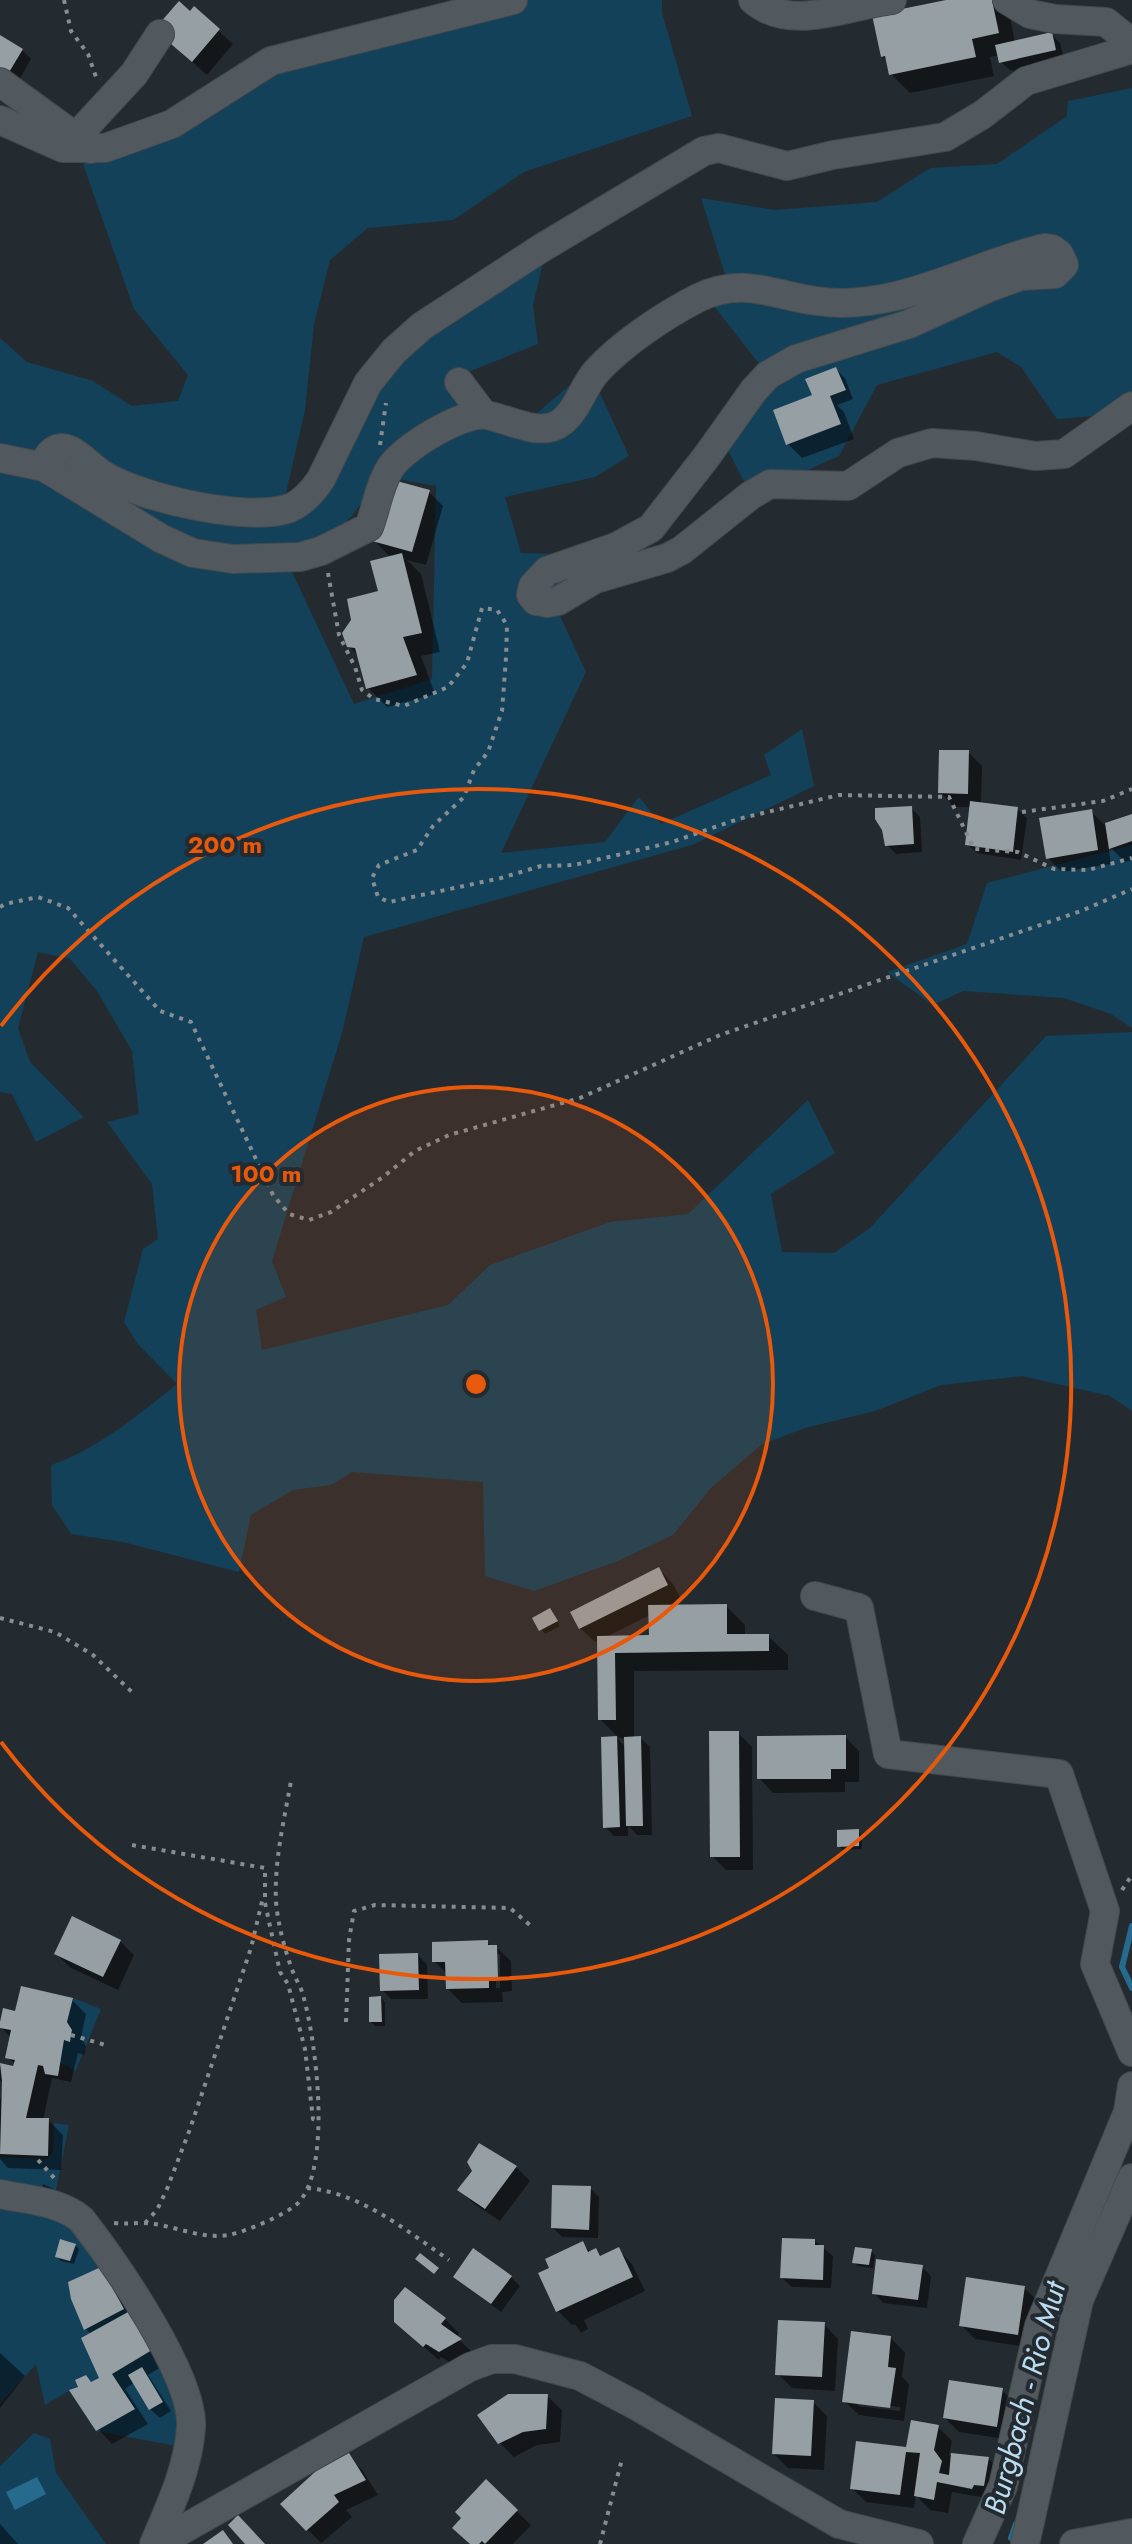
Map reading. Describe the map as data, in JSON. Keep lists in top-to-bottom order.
{
  "water": ["Burgbach - Rio Mut"],
  "rings": ["200 m", "100 m"]
}
